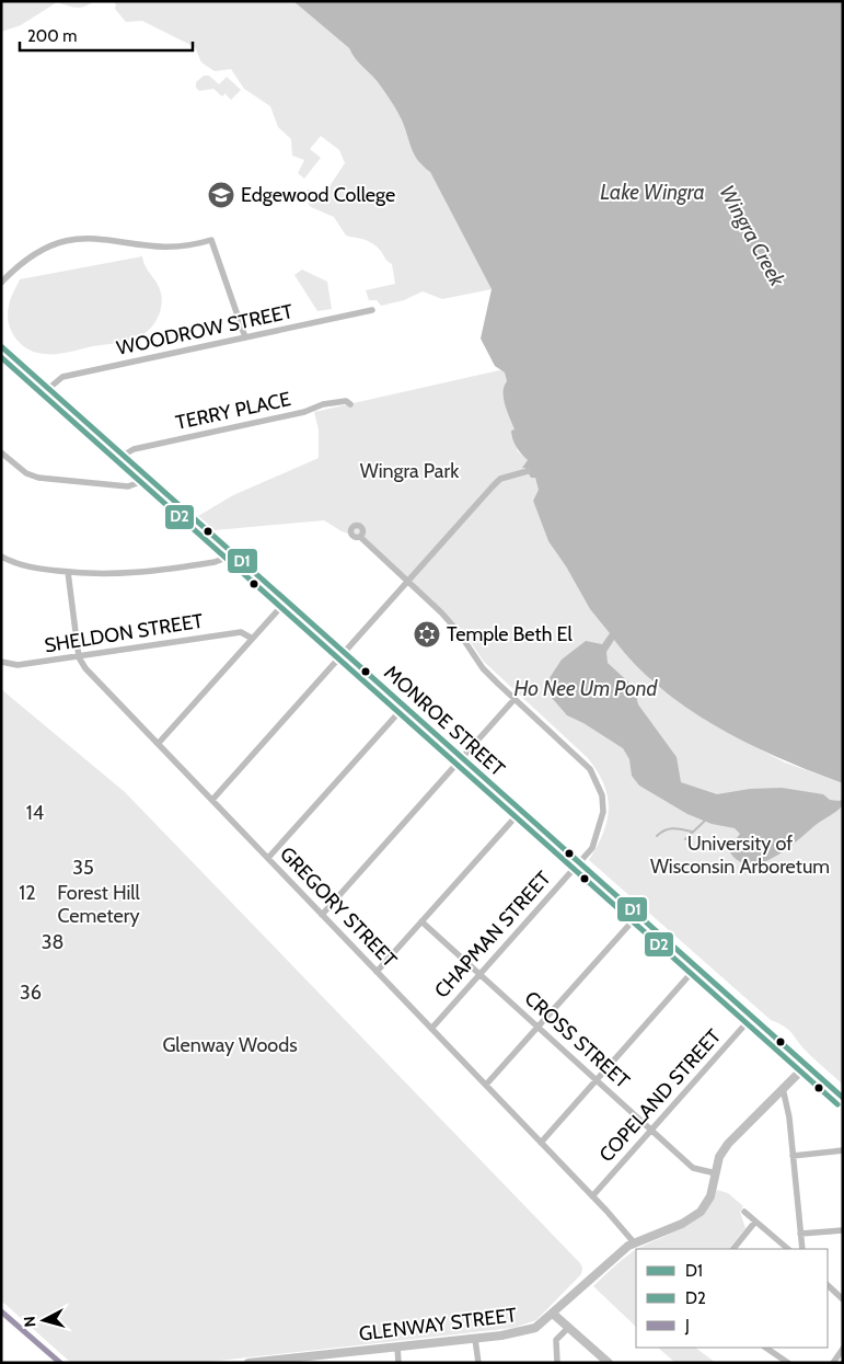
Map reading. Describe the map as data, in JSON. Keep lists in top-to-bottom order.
{
  "streets": {
    "main road": ["MONROE STREET", "GLENWAY STREET"],
    "street": [
      "WOODROW STREET",
      "TERRY PLACE",
      "SHELDON STREET",
      "GREGORY STREET",
      "CHAPMAN STREET",
      "CROSS STREET",
      "COPELAND STREET"
    ]
  },
  "crossings": [
    ["WOODROW STREET", "MONROE STREET"],
    ["TERRY PLACE", "MONROE STREET"],
    ["SHELDON STREET", "GREGORY STREET"],
    ["MONROE STREET", "CHAPMAN STREET"],
    ["MONROE STREET", "COPELAND STREET"],
    ["MONROE STREET", "GLENWAY STREET"],
    ["GREGORY STREET", "CHAPMAN STREET"],
    ["GREGORY STREET", "COPELAND STREET"],
    ["GREGORY STREET", "GLENWAY STREET"],
    ["CHAPMAN STREET", "CROSS STREET"],
    ["CROSS STREET", "COPELAND STREET"],
    ["CROSS STREET", "GLENWAY STREET"]
  ],
  "water": ["Lake Wingra", "Wingra Creek", "Ho Nee Um Pond"],
  "parks": [
    "Wingra Park",
    "14",
    "University of Wisconsin Arboretum",
    "35",
    "12",
    "Forest Hill Cemetery",
    "38",
    "36",
    "Glenway Woods"
  ],
  "places": {
    "school or university": ["Edgewood College"],
    "synagogue": ["Temple Beth El"]
  },
  "lines": ["transit line D1", "transit line D2", "transit line J"],
  "legend": ["D1", "D2", "J"],
  "scale_bar": "200 m",
  "north": "left"
}
